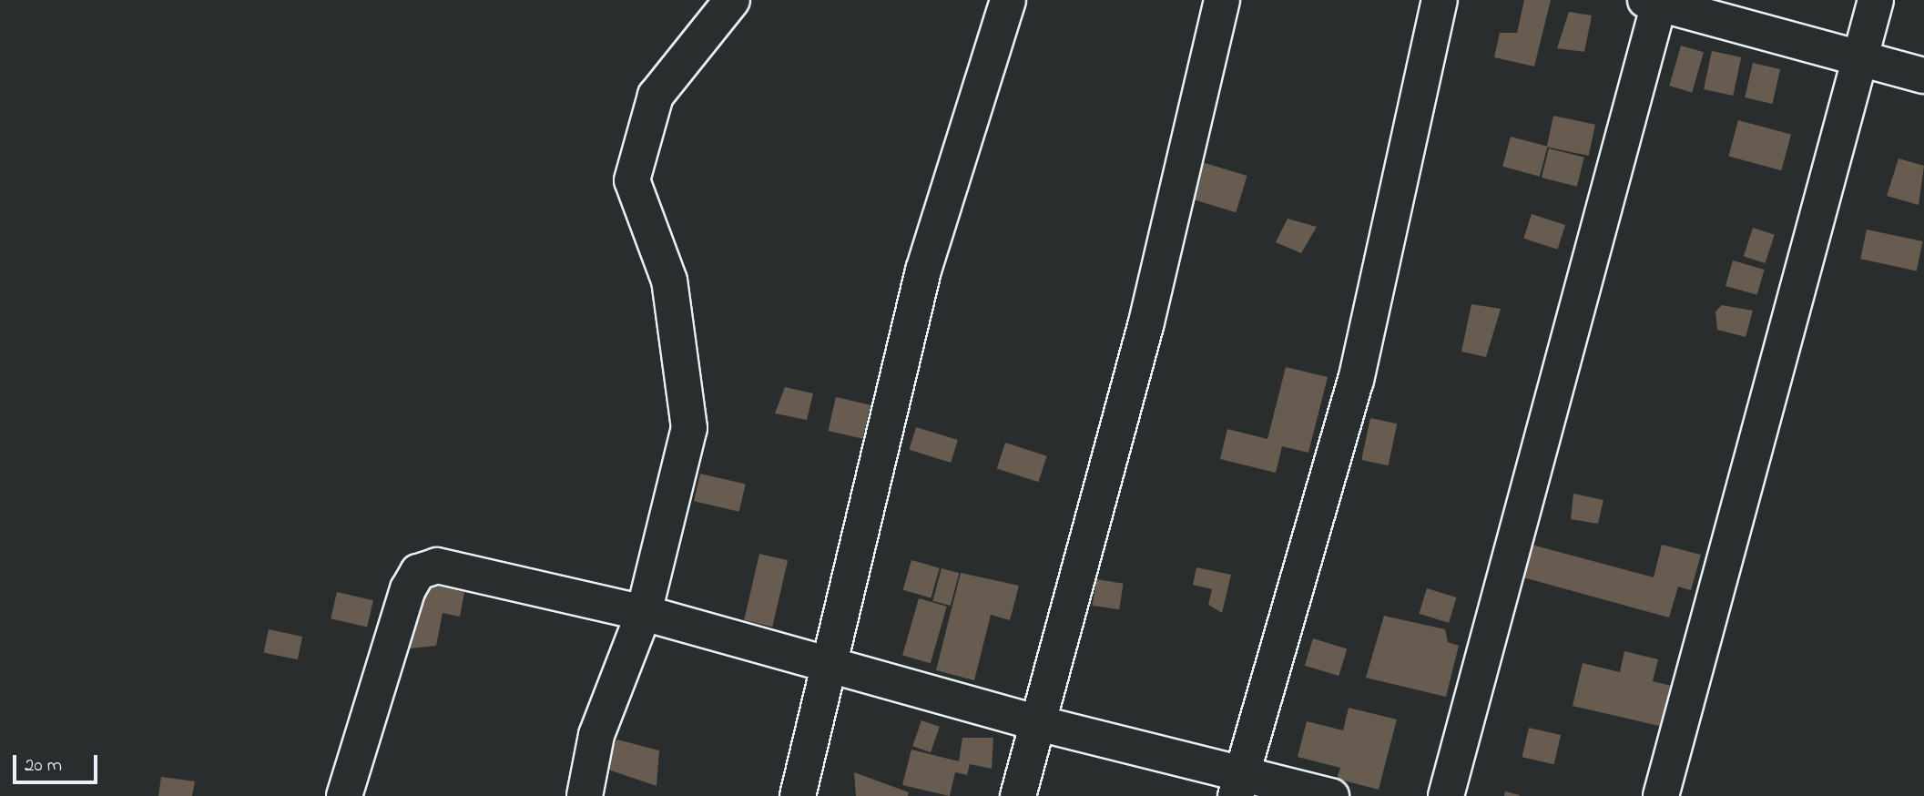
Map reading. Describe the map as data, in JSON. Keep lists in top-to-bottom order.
{
  "scale_bar": "20 m"
}
